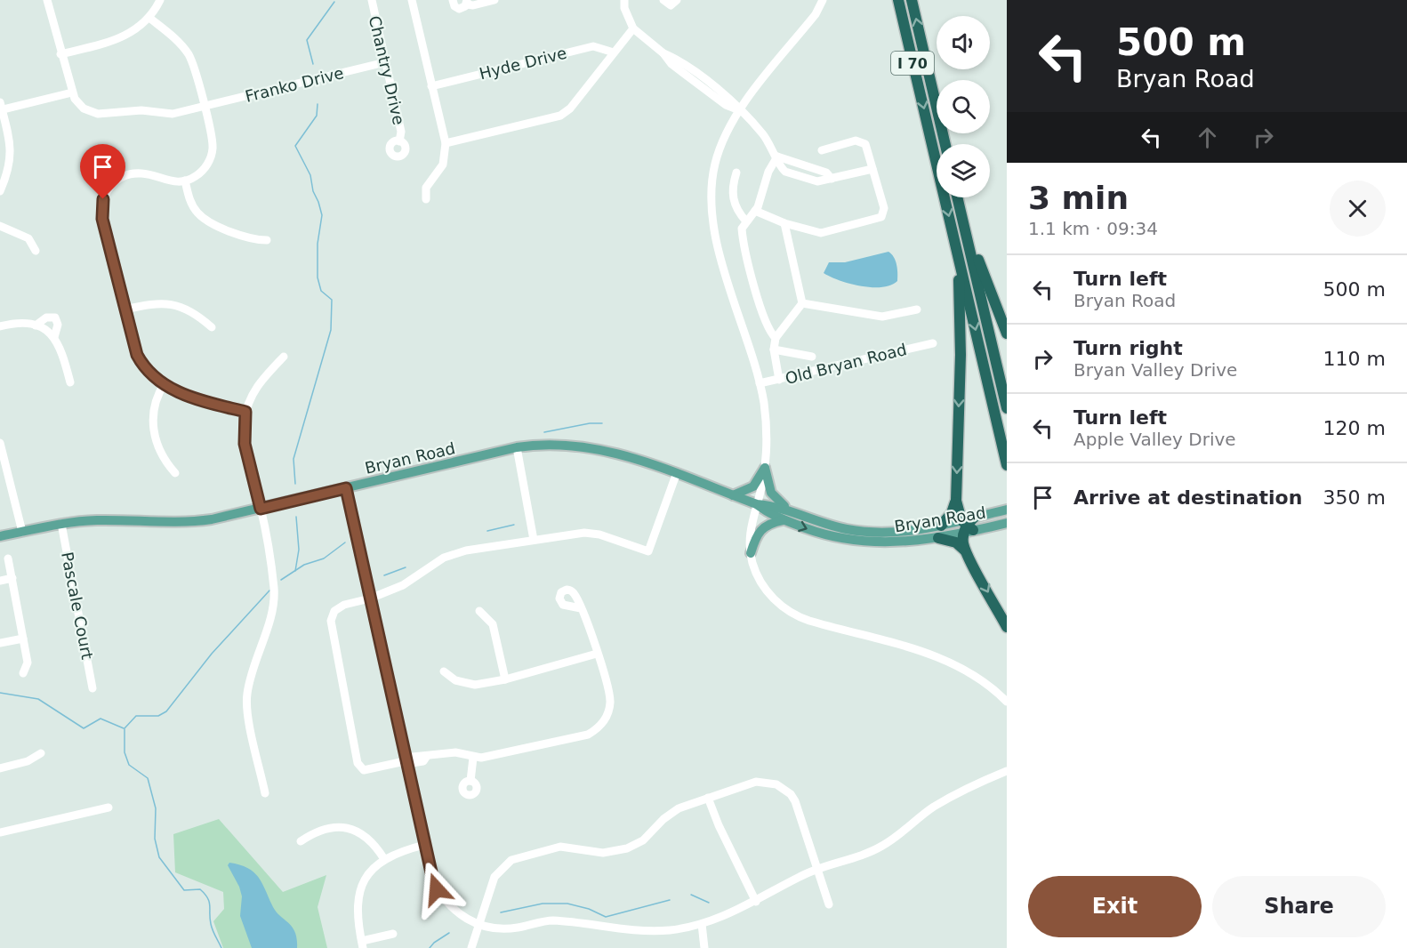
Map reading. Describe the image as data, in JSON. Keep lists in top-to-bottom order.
{
  "streets": {
    "highway": ["I 70"],
    "main road": ["Bryan Road"],
    "street": [
      "Hyde Drive",
      "Chantry Drive",
      "Franko Drive",
      "Old Bryan Road",
      "Pascale Court"
    ]
  },
  "crossings": [
    ["Chantry Drive", "Franko Drive"],
    ["Bryan Road", "Pascale Court"]
  ],
  "page": {
    "turn": ["500 m", "Bryan Road"],
    "heading": ["3 min", "1.1 km · 09:34"],
    "list": [
      {
        "name": "Turn left",
        "note": "Bryan Road",
        "value": "500 m"
      },
      {
        "name": "Turn right",
        "note": "Bryan Valley Drive",
        "value": "110 m"
      },
      {
        "name": "Turn left",
        "note": "Apple Valley Drive",
        "value": "120 m"
      },
      {
        "name": "Arrive at destination",
        "value": "350 m"
      }
    ],
    "buttons": ["Exit", "Share"]
  }
}
